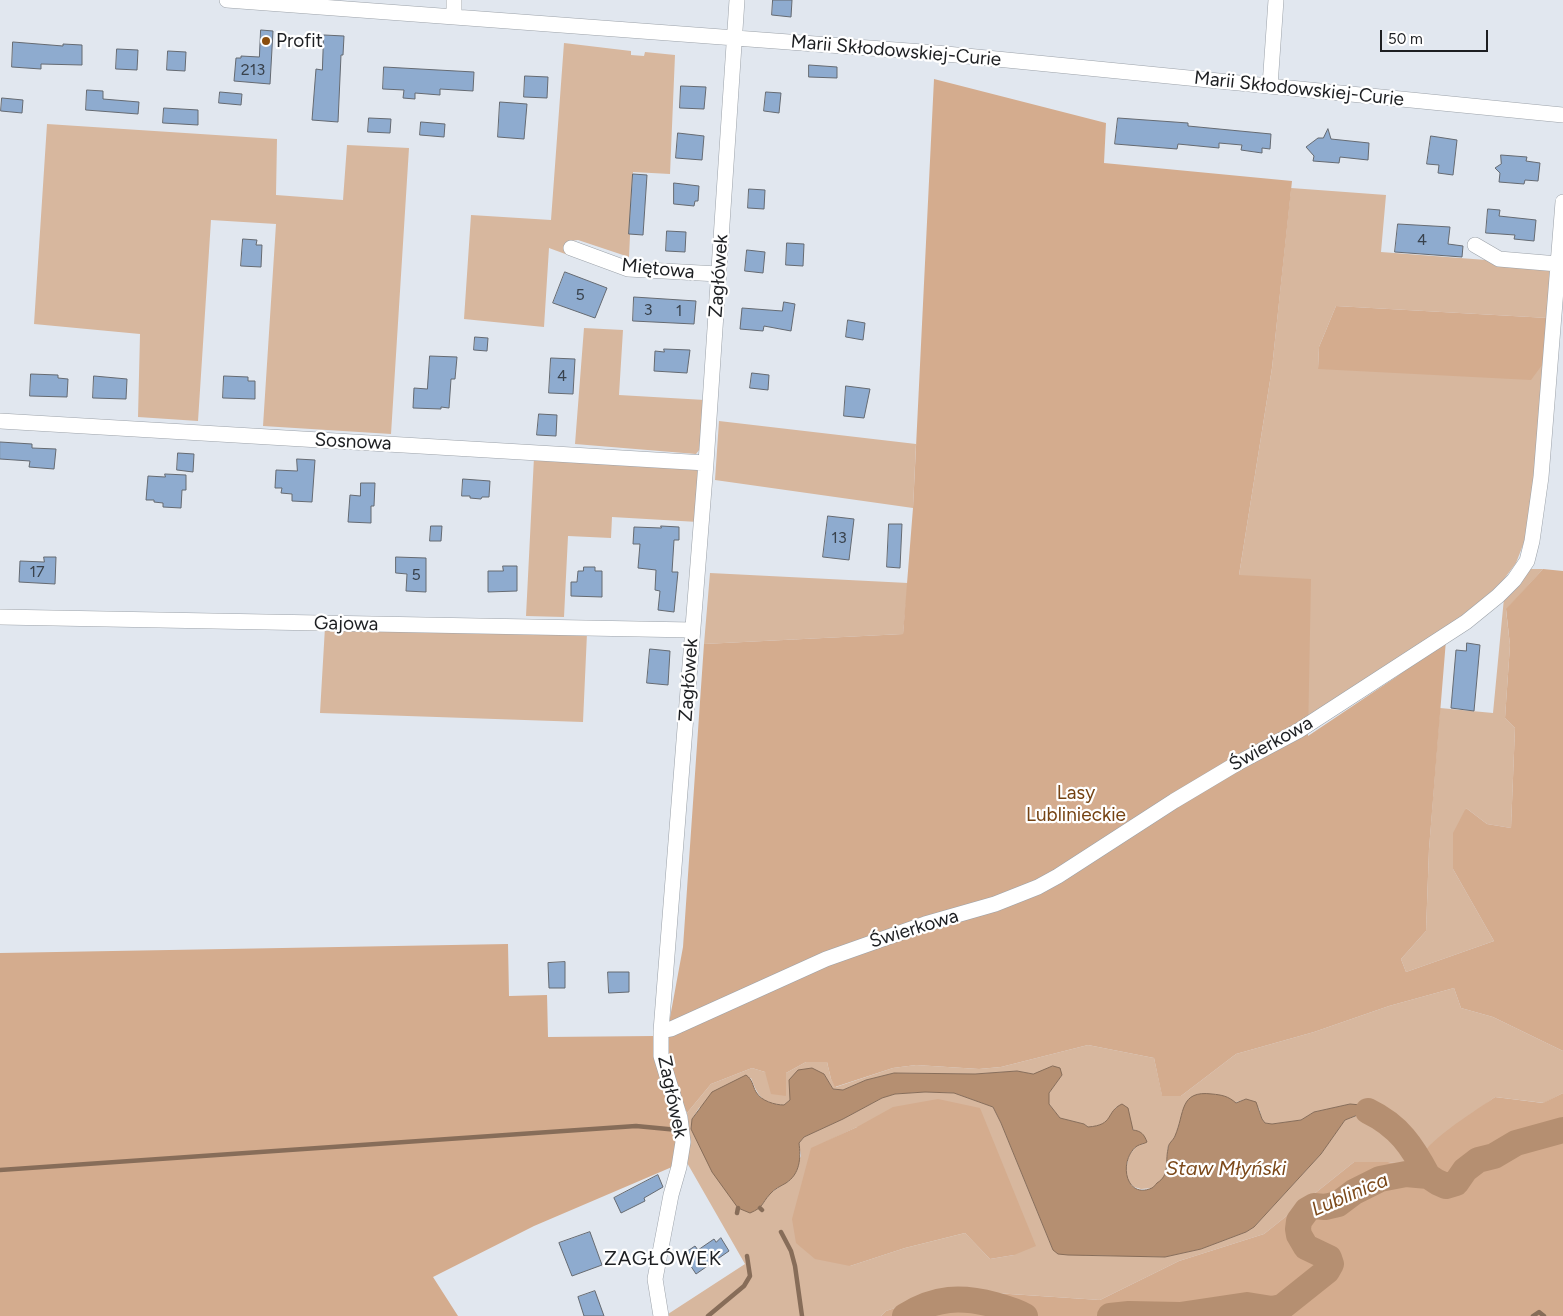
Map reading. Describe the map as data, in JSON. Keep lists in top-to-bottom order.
{
  "streets": {
    "street": [
      "Marii Skłodowskiej-Curie",
      "Miętowa",
      "Zagłówek",
      "Sosnowa",
      "Gajowa",
      "Świerkowa"
    ]
  },
  "crossings": [
    ["Marii Skłodowskiej-Curie", "Zagłówek"],
    ["Miętowa", "Zagłówek"],
    ["Zagłówek", "Sosnowa"],
    ["Zagłówek", "Gajowa"],
    ["Zagłówek", "Świerkowa"]
  ],
  "districts": ["ZAGŁÓWEK"],
  "water": ["Staw Młyński", "Lublinica"],
  "parks": ["Lasy Lublinieckie"],
  "places": ["Profit"],
  "house_numbers": [
    "213",
    "4",
    "5",
    "3",
    "1",
    "4",
    "13",
    "17",
    "5"
  ],
  "scale_bar": "50 m"
}
